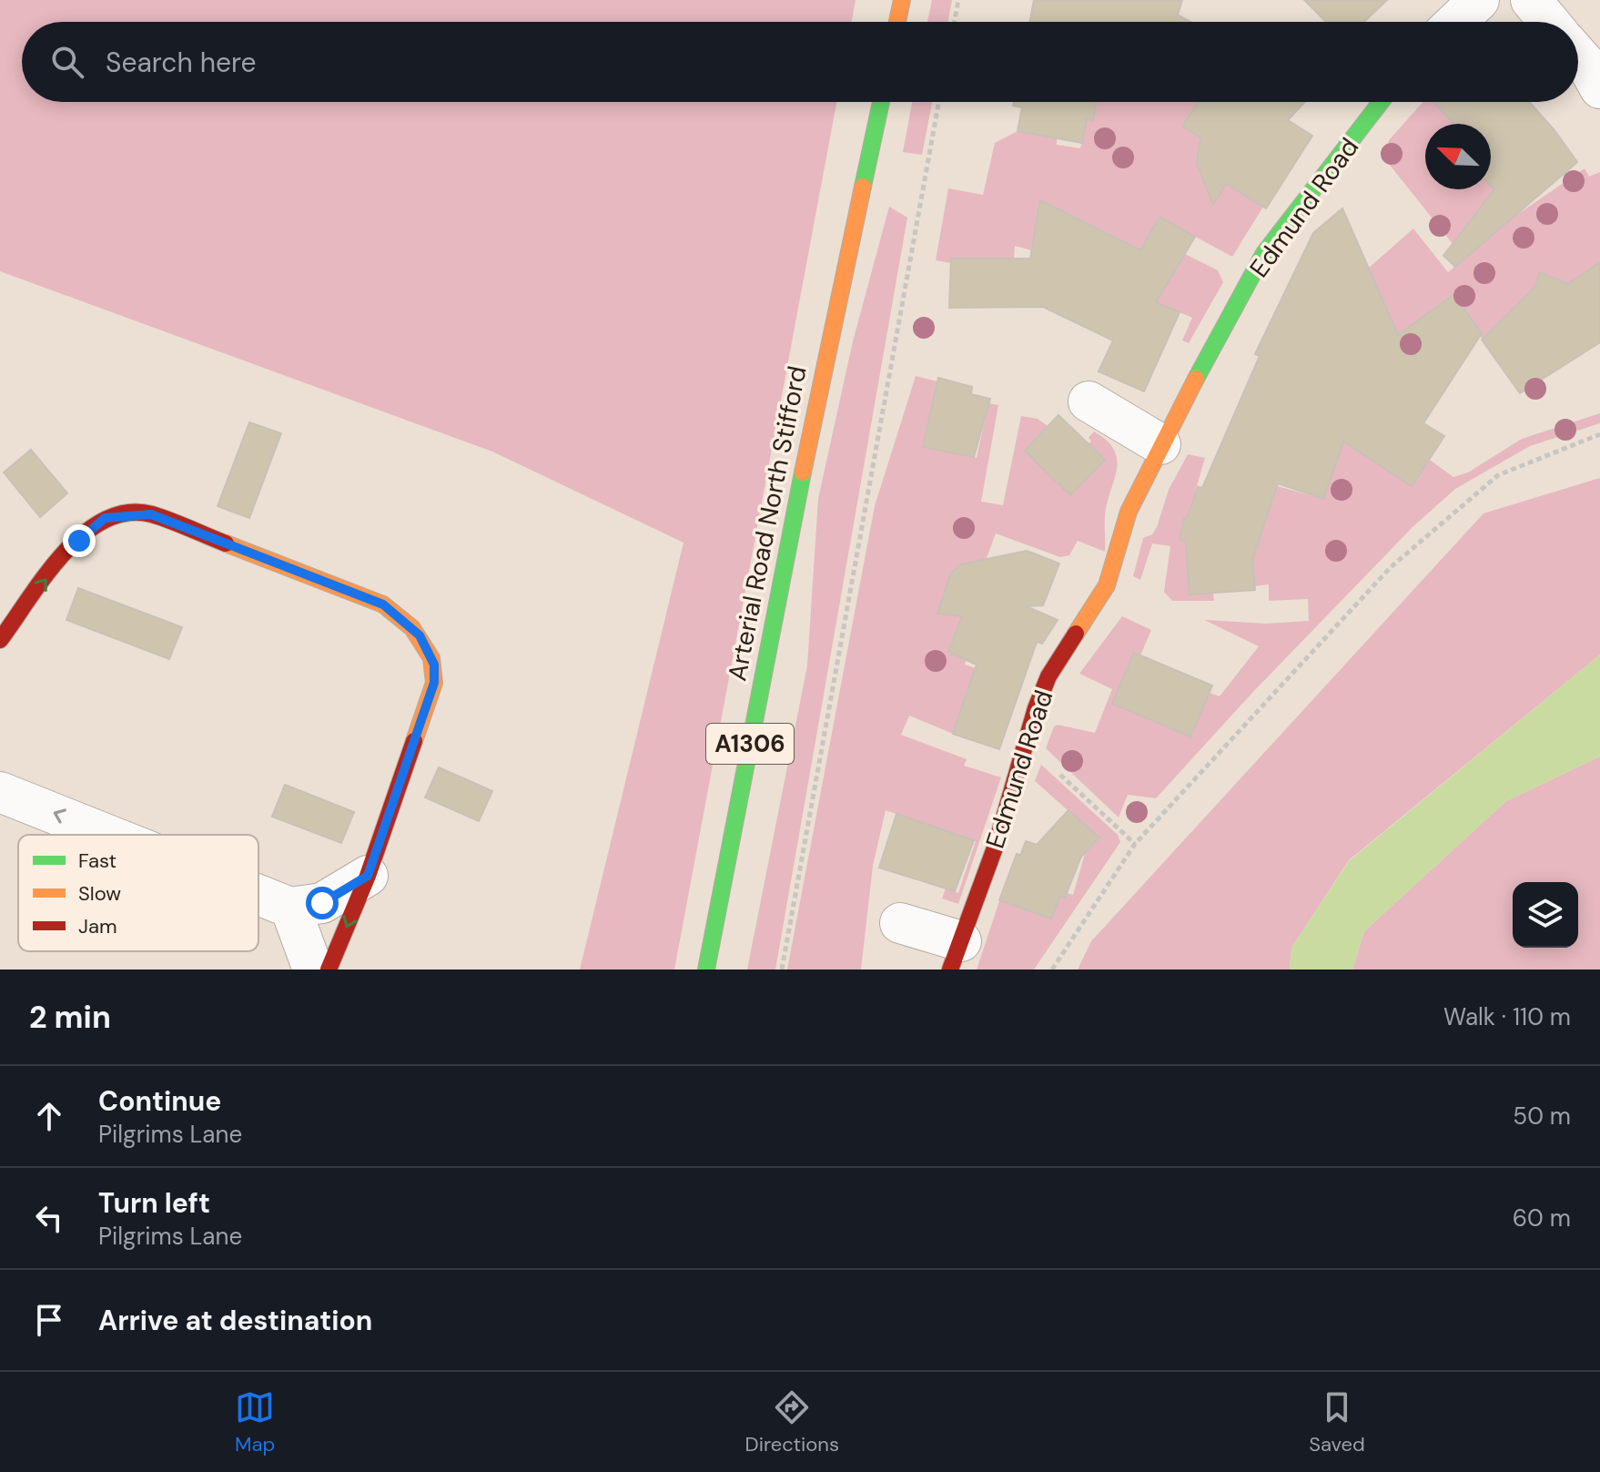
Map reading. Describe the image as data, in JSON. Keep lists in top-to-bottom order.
{
  "streets": {
    "street": ["Edmund Road", "Arterial Road North Stifford", "A1306"]
  },
  "legend": ["Fast", "Slow", "Jam"],
  "north": "top left",
  "page": {
    "search": "Search here",
    "heading": ["2 min", "Walk · 110 m"],
    "list": [
      ["Continue", "Pilgrims Lane", "50 m"],
      ["Turn left", "Pilgrims Lane", "60 m"],
      "Arrive at destination"
    ],
    "nav": ["Map", "Directions", "Saved"]
  }
}
